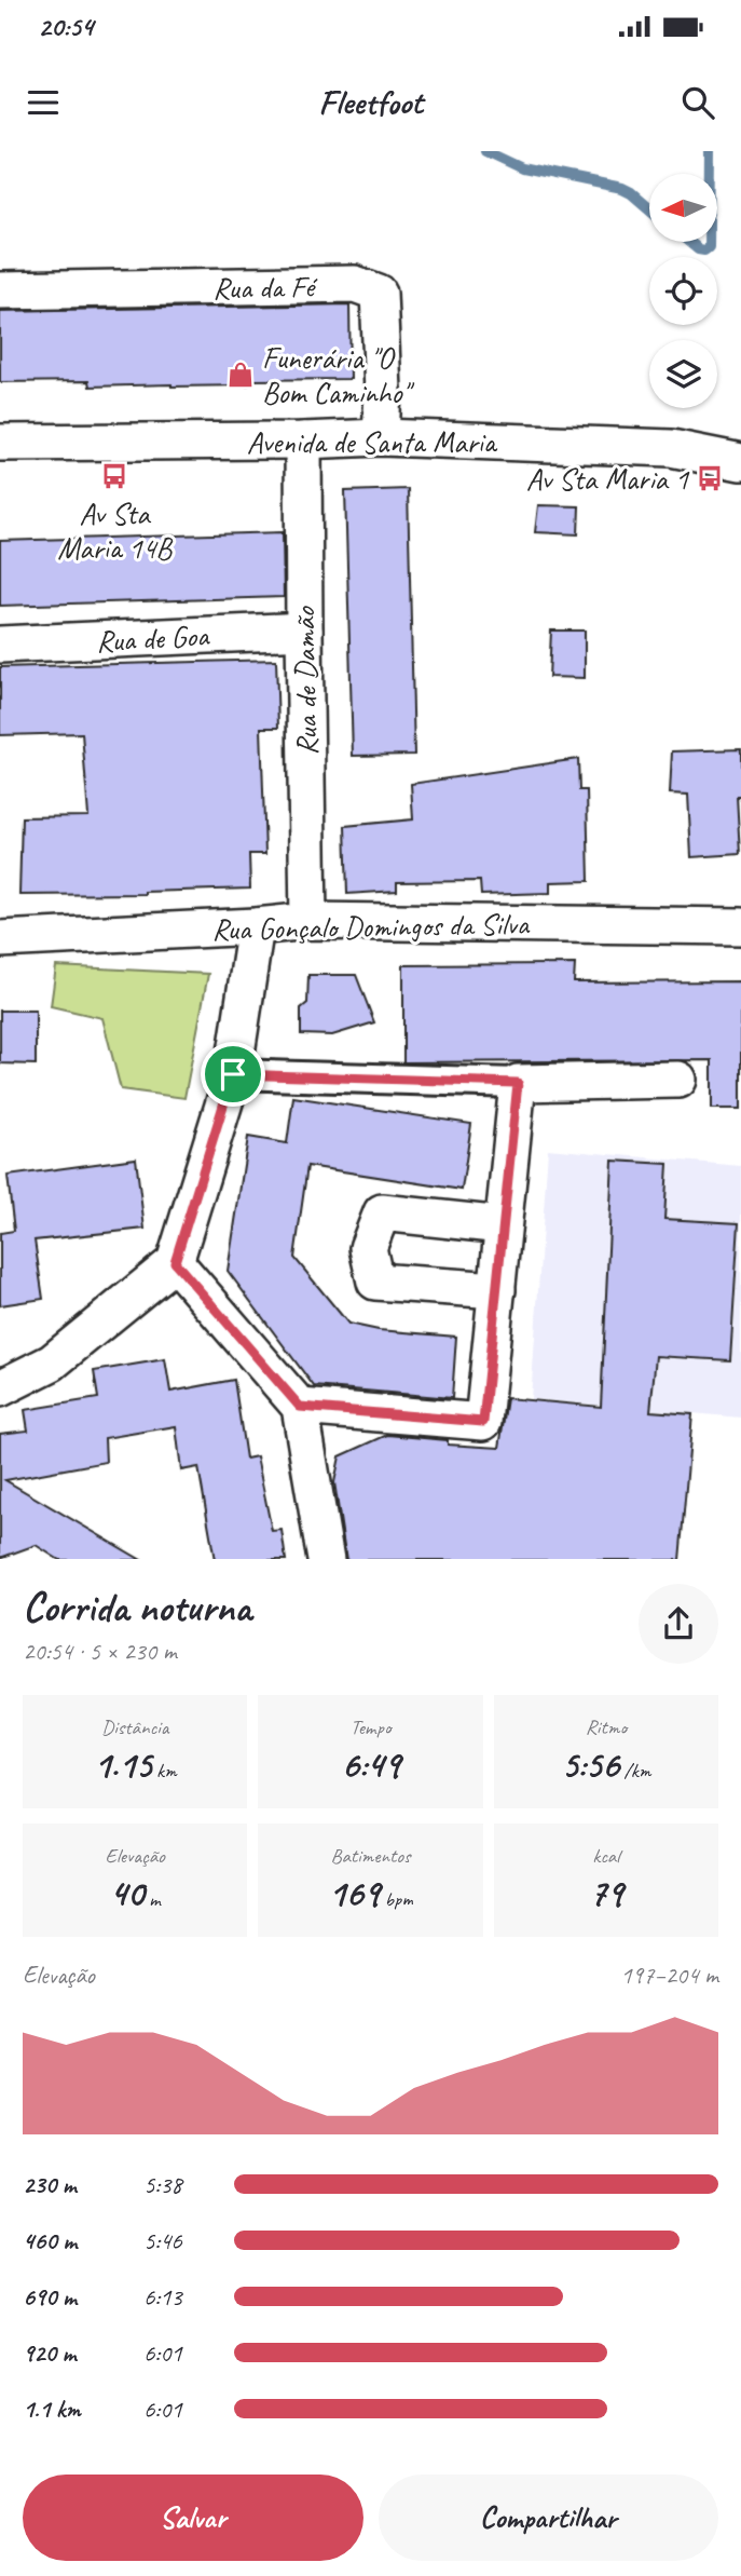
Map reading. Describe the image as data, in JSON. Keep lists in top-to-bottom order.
{
  "streets": {
    "street": [
      "Rua da Fé",
      "Avenida de Santa Maria",
      "Rua de Goa",
      "Rua de Damão",
      "Rua Gonçalo Domingos da Silva"
    ]
  },
  "crossings": [
    ["Rua da Fé", "Avenida de Santa Maria"],
    ["Avenida de Santa Maria", "Rua de Damão"],
    ["Rua de Goa", "Rua de Damão"],
    ["Rua de Damão", "Rua Gonçalo Domingos da Silva"]
  ],
  "places": {
    "shop": ["Funerária \"O Bom Caminho\""],
    "bus stop": ["Av Sta Maria 14B", "Av Sta Maria 1"]
  },
  "north": "left",
  "page": {
    "status": "20:54",
    "header": "Fleetfoot",
    "heading": ["Corrida noturna", "20:54 · 5 × 230 m"],
    "stats": [
      ["Distância", "1.15 km"],
      ["Tempo", "6:49"],
      ["Ritmo", "5:56 /km"],
      ["Elevação", "40 m"],
      ["Batimentos", "169 bpm"],
      ["kcal", "79"]
    ],
    "chart": ["Elevação", "197–204 m"],
    "list": [
      {
        "name": "230 m",
        "note": "5:38"
      },
      {
        "name": "460 m",
        "note": "5:46"
      },
      {
        "name": "690 m",
        "note": "6:13"
      },
      {
        "name": "920 m",
        "note": "6:01"
      },
      {
        "name": "1.1 km",
        "note": "6:01"
      }
    ],
    "buttons": ["Salvar", "Compartilhar"]
  }
}
